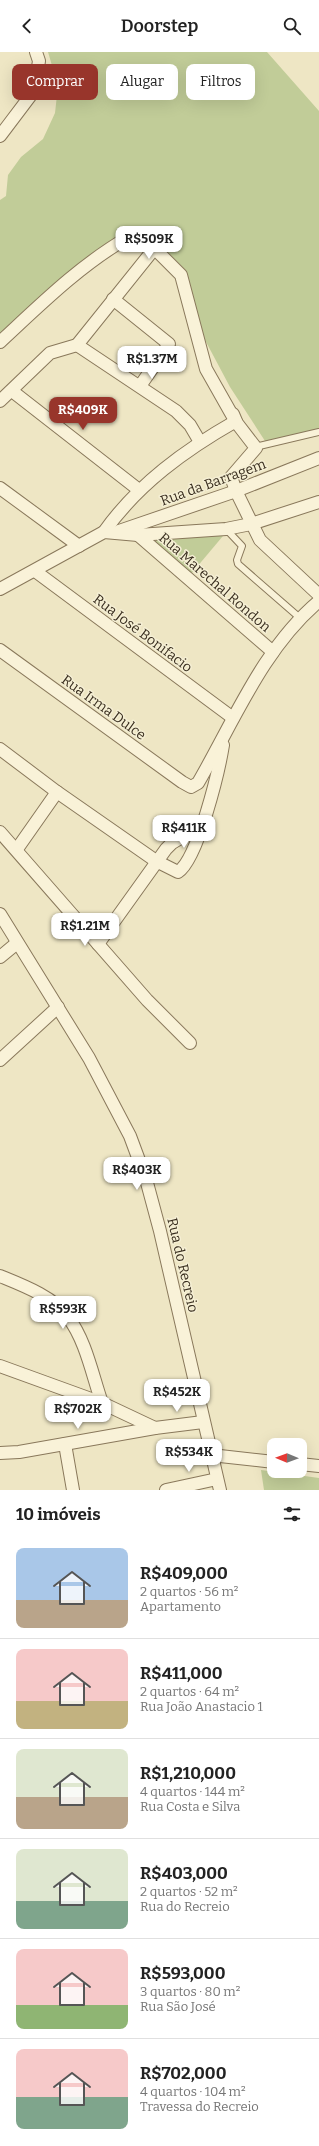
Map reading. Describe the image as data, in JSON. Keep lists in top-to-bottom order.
{
  "streets": {
    "street": [
      "Rua da Barragem",
      "Rua Marechal Rondon",
      "Rua José Bonifacio",
      "Rua Irma Dulce",
      "Rua do Recreio"
    ]
  },
  "crossings": [
    ["Rua da Barragem", "Rua José Bonifacio"]
  ],
  "north": "left",
  "page": {
    "header": "Doorstep",
    "chip": ["Comprar", "Alugar", "Filtros"],
    "price": [
      "R$509K",
      "R$1.37M",
      "R$409K",
      "R$411K",
      "R$1.21M",
      "R$403K",
      "R$593K",
      "R$452K",
      "R$702K",
      "R$534K"
    ],
    "heading": "10 imóveis",
    "list": [
      {
        "name": "R$409,000",
        "note": "2 quartos · 56 m² · Apartamento"
      },
      {
        "name": "R$411,000",
        "note": "2 quartos · 64 m² · Rua João Anastacio 1"
      },
      {
        "name": "R$1,210,000",
        "note": "4 quartos · 144 m² · Rua Costa e Silva"
      },
      {
        "name": "R$403,000",
        "note": "2 quartos · 52 m² · Rua do Recreio"
      },
      {
        "name": "R$593,000",
        "note": "3 quartos · 80 m² · Rua São José"
      },
      {
        "name": "R$702,000",
        "note": "4 quartos · 104 m² · Travessa do Recreio"
      }
    ]
  }
}
